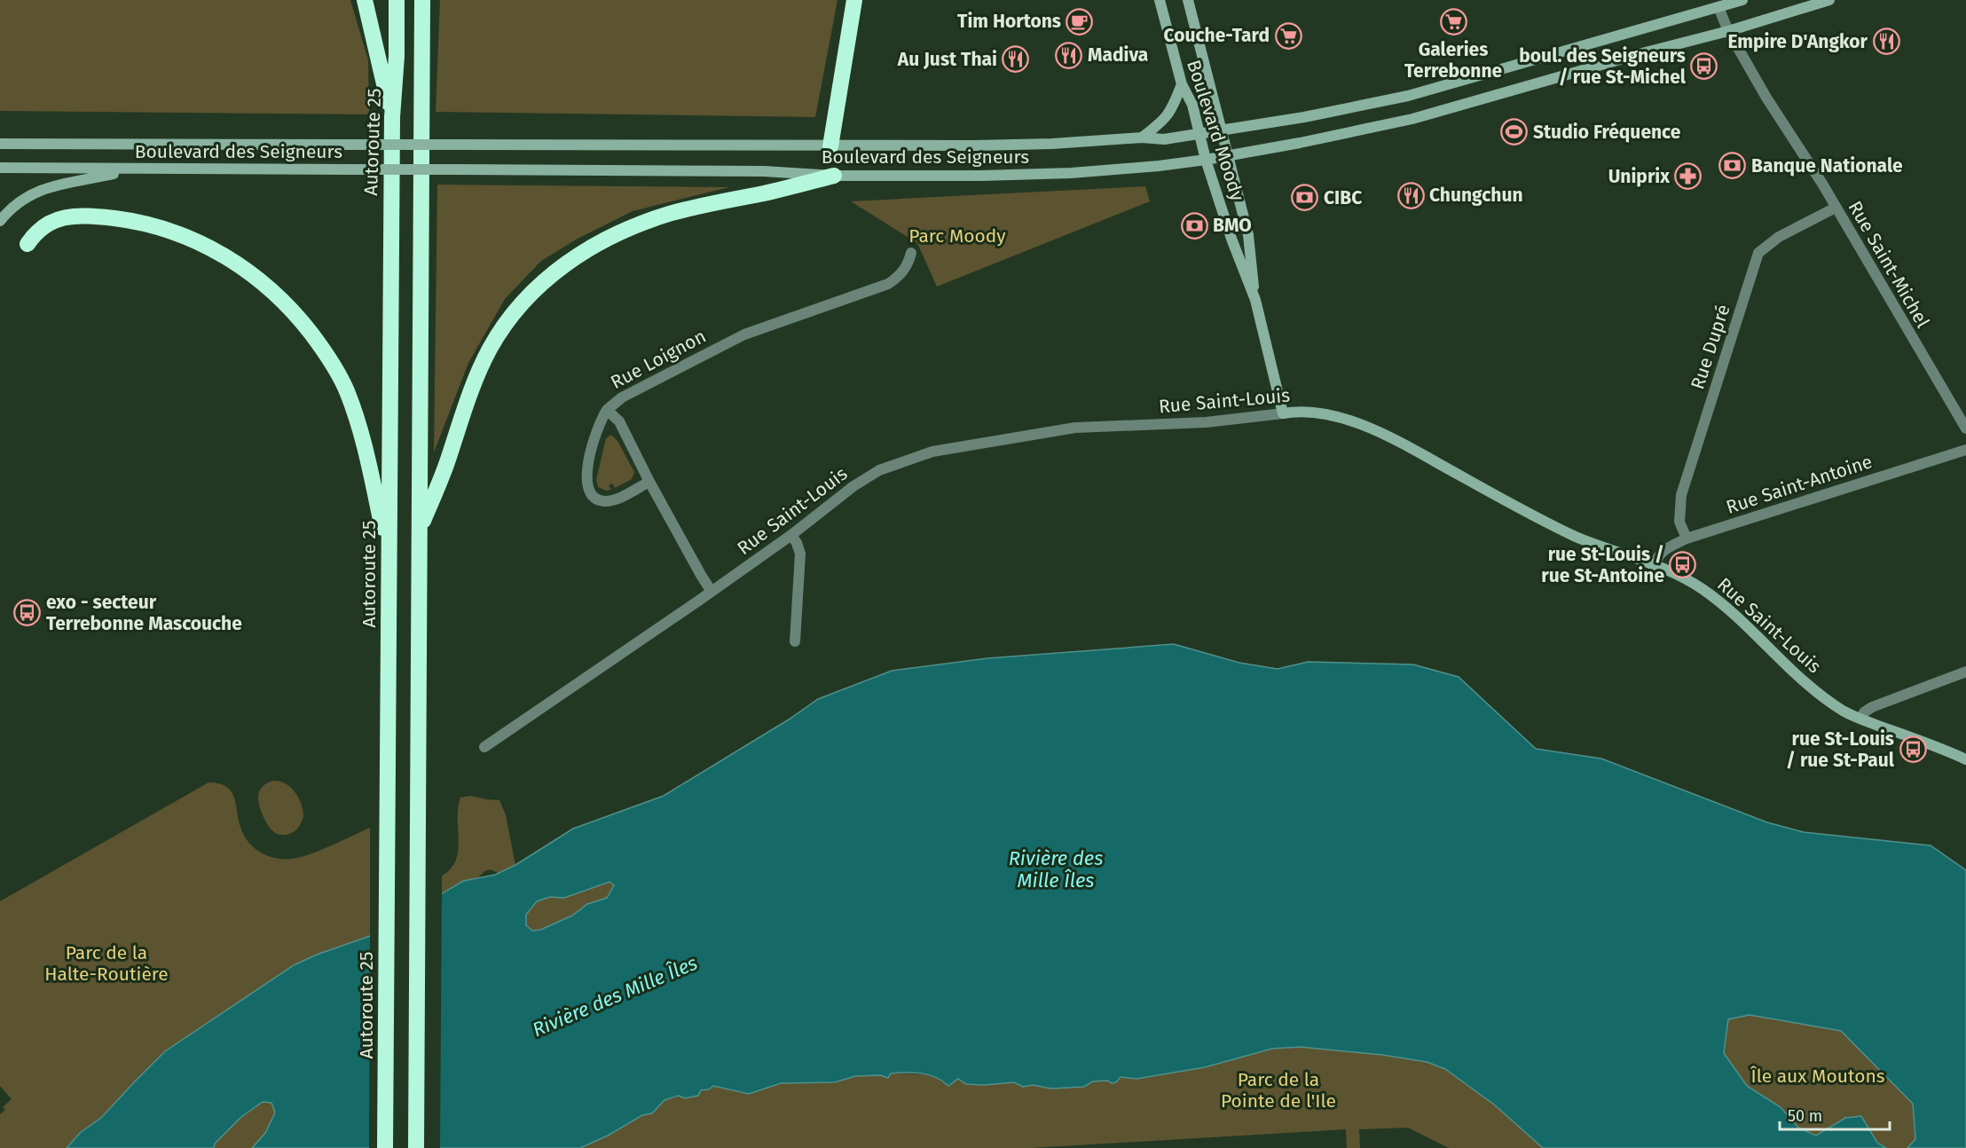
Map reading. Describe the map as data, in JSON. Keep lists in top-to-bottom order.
{
  "streets": {
    "highway": ["Autoroute 25"],
    "main road": ["Boulevard Moody", "Boulevard des Seigneurs", "Rue Saint-Louis"],
    "street": [
      "Rue Saint-Michel",
      "Rue Dupré",
      "Rue Loignon",
      "Rue Saint-Antoine"
    ]
  },
  "crossings": [
    ["Boulevard Moody", "Boulevard des Seigneurs"],
    ["Boulevard Moody", "Rue Saint-Louis"],
    ["Boulevard des Seigneurs", "Rue Saint-Michel"],
    ["Rue Saint-Michel", "Rue Dupré"],
    ["Rue Dupré", "Rue Saint-Antoine"],
    ["Rue Loignon", "Rue Saint-Louis"],
    ["Rue Saint-Louis", "Rue Saint-Antoine"]
  ],
  "water": ["Rivière des Mille Îles"],
  "parks": [
    "Parc Moody",
    "Parc de la Halte-Routière",
    "Île aux Moutons",
    "Parc de la Pointe de l'Ile"
  ],
  "places": {
    "cafe": ["Tim Hortons"],
    "supermarket": ["Galeries Terrebonne", "Couche-Tard"],
    "restaurant": [
      "Empire D'Angkor",
      "Madiva",
      "Au Just Thai",
      "Chungchun"
    ],
    "bus stop": [
      "boul. des Seigneurs / rue St-Michel",
      "rue St-Louis / rue St-Antoine",
      "exo - secteur Terrebonne Mascouche",
      "rue St-Louis / rue St-Paul"
    ],
    "sports": ["Studio Fréquence"],
    "bank": ["Banque Nationale", "CIBC", "BMO"],
    "pharmacy": ["Uniprix"]
  },
  "scale_bar": "50 m"
}
